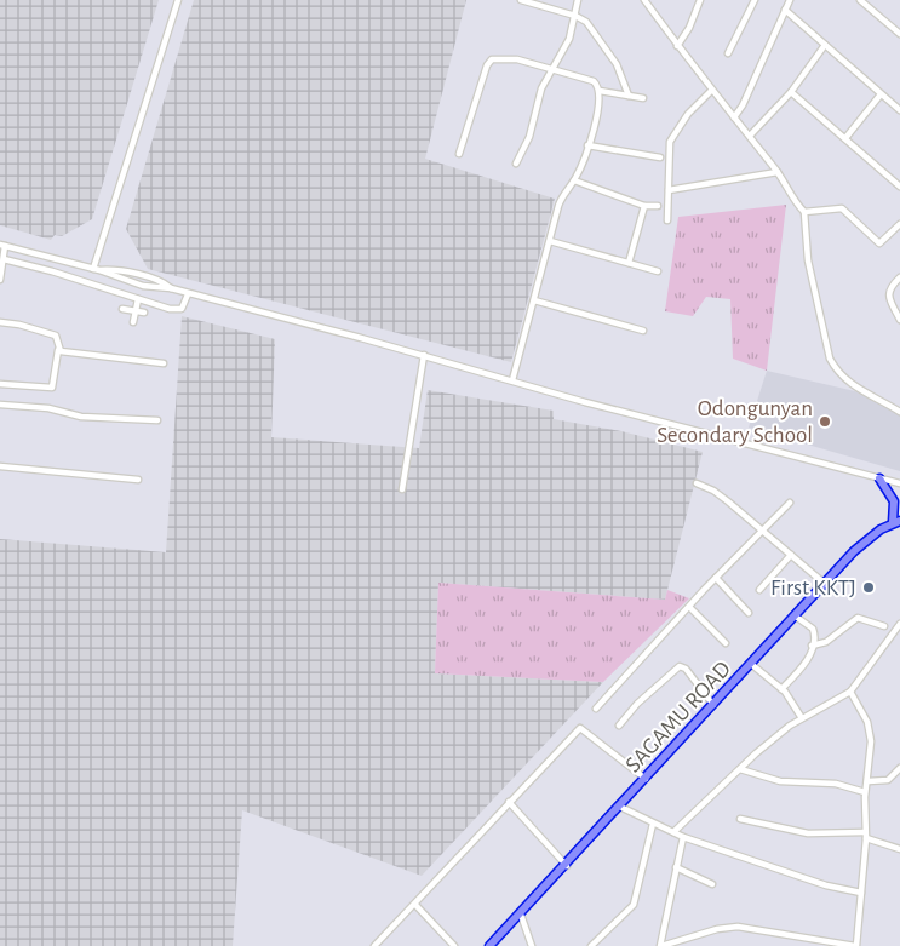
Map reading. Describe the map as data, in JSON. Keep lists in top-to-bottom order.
{
  "streets": {
    "highway": ["SAGAMU ROAD"]
  },
  "places": ["Odongunyan Secondary School", "First KKTJ"]
}
